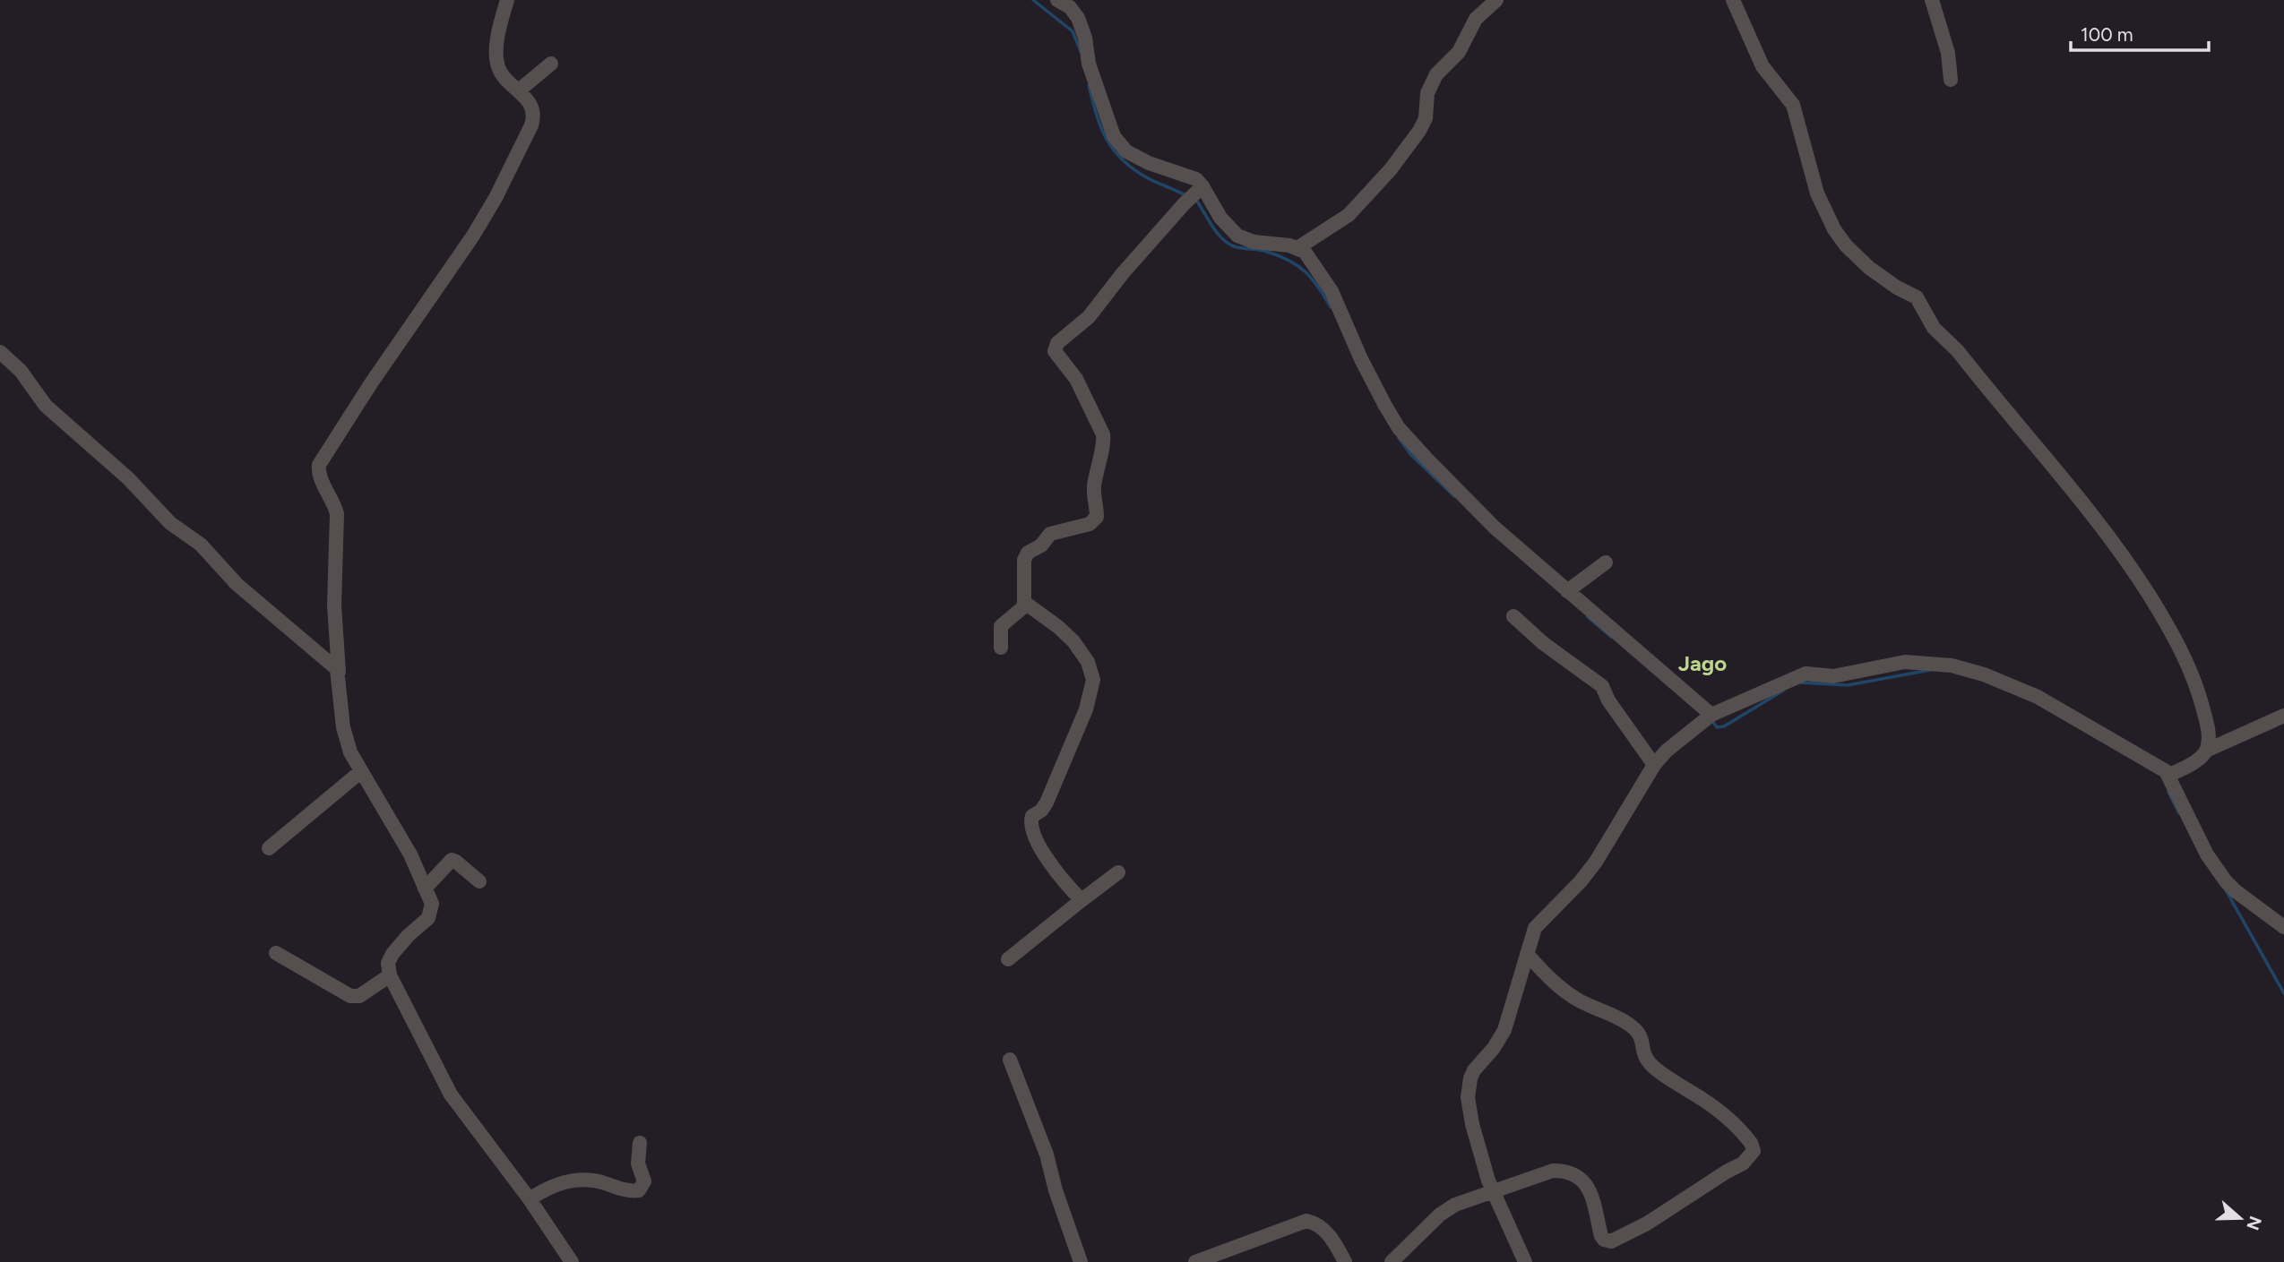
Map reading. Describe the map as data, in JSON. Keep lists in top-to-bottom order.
{
  "districts": ["Jago"],
  "scale_bar": "100 m",
  "north": "right"
}
